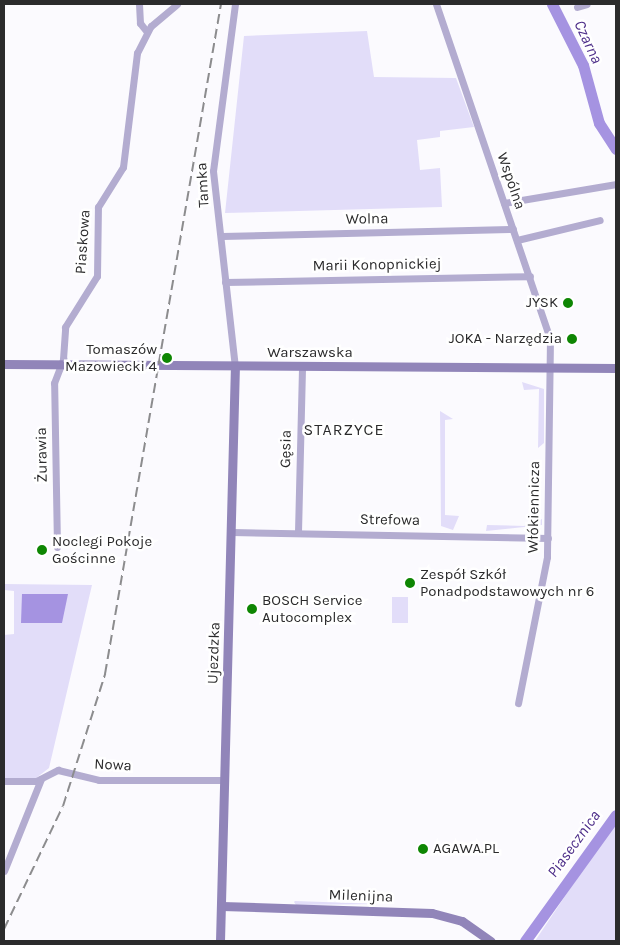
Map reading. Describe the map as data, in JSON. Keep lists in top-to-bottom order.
{
  "streets": {
    "main road": ["Warszawska", "Ujezdzka", "Milenijna"],
    "street": [
      "Wspólna",
      "Tamka",
      "Wolna",
      "Piaskowa",
      "Marii Konopnickiej",
      "Gęsia",
      "Żurawia",
      "Włókiennicza",
      "Strefowa",
      "Nowa"
    ]
  },
  "crossings": [
    ["Wspólna", "Wolna"],
    ["Wspólna", "Marii Konopnickiej"],
    ["Wspólna", "Warszawska"],
    ["Wspólna", "Włókiennicza"],
    ["Tamka", "Wolna"],
    ["Tamka", "Marii Konopnickiej"],
    ["Tamka", "Warszawska"],
    ["Tamka", "Ujezdzka"],
    ["Piaskowa", "Warszawska"],
    ["Piaskowa", "Żurawia"],
    ["Warszawska", "Gęsia"],
    ["Warszawska", "Żurawia"],
    ["Warszawska", "Włókiennicza"],
    ["Warszawska", "Ujezdzka"],
    ["Gęsia", "Strefowa"],
    ["Włókiennicza", "Strefowa"],
    ["Strefowa", "Ujezdzka"],
    ["Ujezdzka", "Nowa"],
    ["Ujezdzka", "Milenijna"]
  ],
  "districts": ["STARZYCE"],
  "water": ["Czarna", "Piasecznica"],
  "places": [
    "JYSK",
    "JOKA - Narzędzia",
    "Tomaszów Mazowiecki 4",
    "Noclegi Pokoje Gościnne",
    "Zespół Szkół Ponadpodstawowych nr 6",
    "BOSCH Service Autocomplex",
    "AGAWA.PL"
  ]
}
